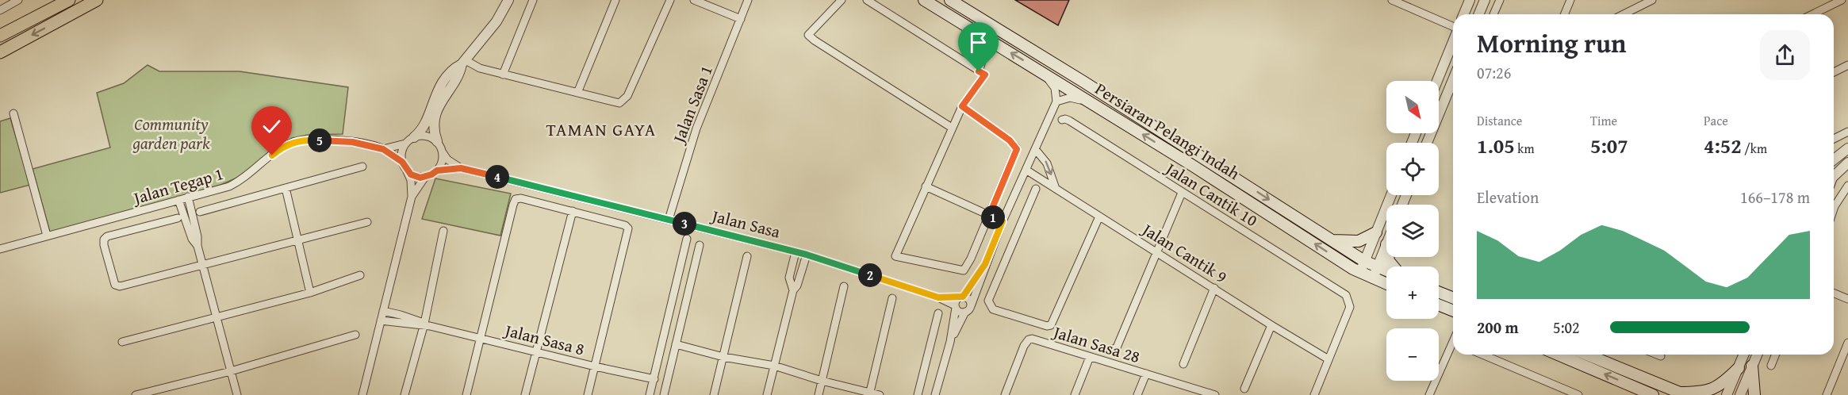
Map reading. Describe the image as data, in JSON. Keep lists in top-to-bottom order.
{
  "streets": {
    "main road": ["Persiaran Pelangi Indah"],
    "street": [
      "Jalan Sasa 1",
      "Jalan Tegap 1",
      "Jalan Cantik 10",
      "Jalan Sasa",
      "Jalan Cantik 9",
      "Jalan Sasa 8",
      "Jalan Sasa 28"
    ]
  },
  "crossings": [
    ["Jalan Sasa 1", "Jalan Sasa"],
    ["Jalan Tegap 1", "Jalan Sasa"],
    ["Jalan Cantik 10", "Jalan Cantik 9"]
  ],
  "districts": ["TAMAN GAYA"],
  "parks": ["Community garden park"],
  "north": "bottom right",
  "page": {
    "heading": ["Morning run", "07:26"],
    "map_buttons": ["+", "−"],
    "stats": [
      ["Distance", "1.05 km"],
      ["Time", "5:07"],
      ["Pace", "4:52 /km"]
    ],
    "pins": [
      "5",
      "4",
      "1",
      "3",
      "2"
    ],
    "chart": ["Elevation", "166–178 m"],
    "list": [
      {
        "name": "200 m",
        "note": "5:02"
      }
    ]
  }
}
